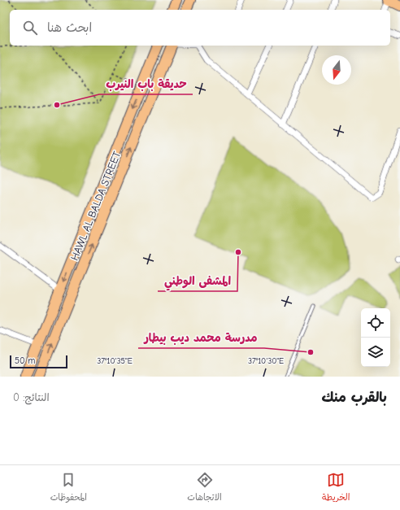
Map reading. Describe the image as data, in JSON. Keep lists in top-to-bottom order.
{
  "streets": {
    "main road": ["HAWL AL BALDA STREET"]
  },
  "places": ["حديقة باب النيرب", "المشفى الوطني", "مدرسة محمد ديب بيطار"],
  "scale_bar": "50 m",
  "north": "bottom",
  "page": {
    "search": "ابحث هنا",
    "scale": "50 m",
    "heading": ["بالقرب منك", "النتائج: 0"],
    "nav": ["الخريطة", "الاتجاهات", "المحفوظات"]
  },
  "coordinates": ["37°10'35\"E", "37°10'30\"E"]
}
